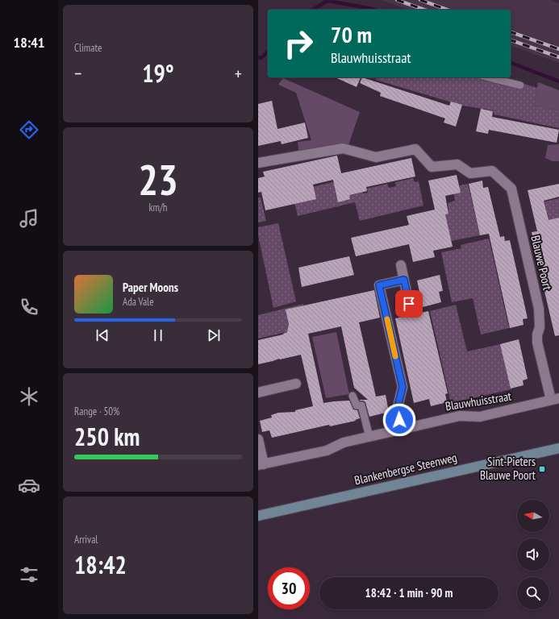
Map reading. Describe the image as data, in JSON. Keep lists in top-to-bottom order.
{
  "streets": {
    "main road": ["Blankenbergse Steenweg"],
    "street": ["Blauwe Poort", "Blauwhuisstraat"]
  },
  "crossings": [
    ["Blauwe Poort", "Blauwhuisstraat"]
  ],
  "places": {
    "transit": ["Sint-Pieters Blauwe Poort"]
  },
  "north": "left",
  "page": {
    "tabs": "18:41",
    "tile": [
      "Climate",
      ["23", "km/h"],
      ["Range · 50%", "250 km"],
      ["Arrival", "18:42"]
    ],
    "turn": ["70 m", "Blauwhuisstraat"],
    "heat": ["−", "19°", "+"],
    "song": ["Paper Moons", "Ada Vale"],
    "limit": "30",
    "trip": "18:42 · 1 min · 90 m"
  }
}
